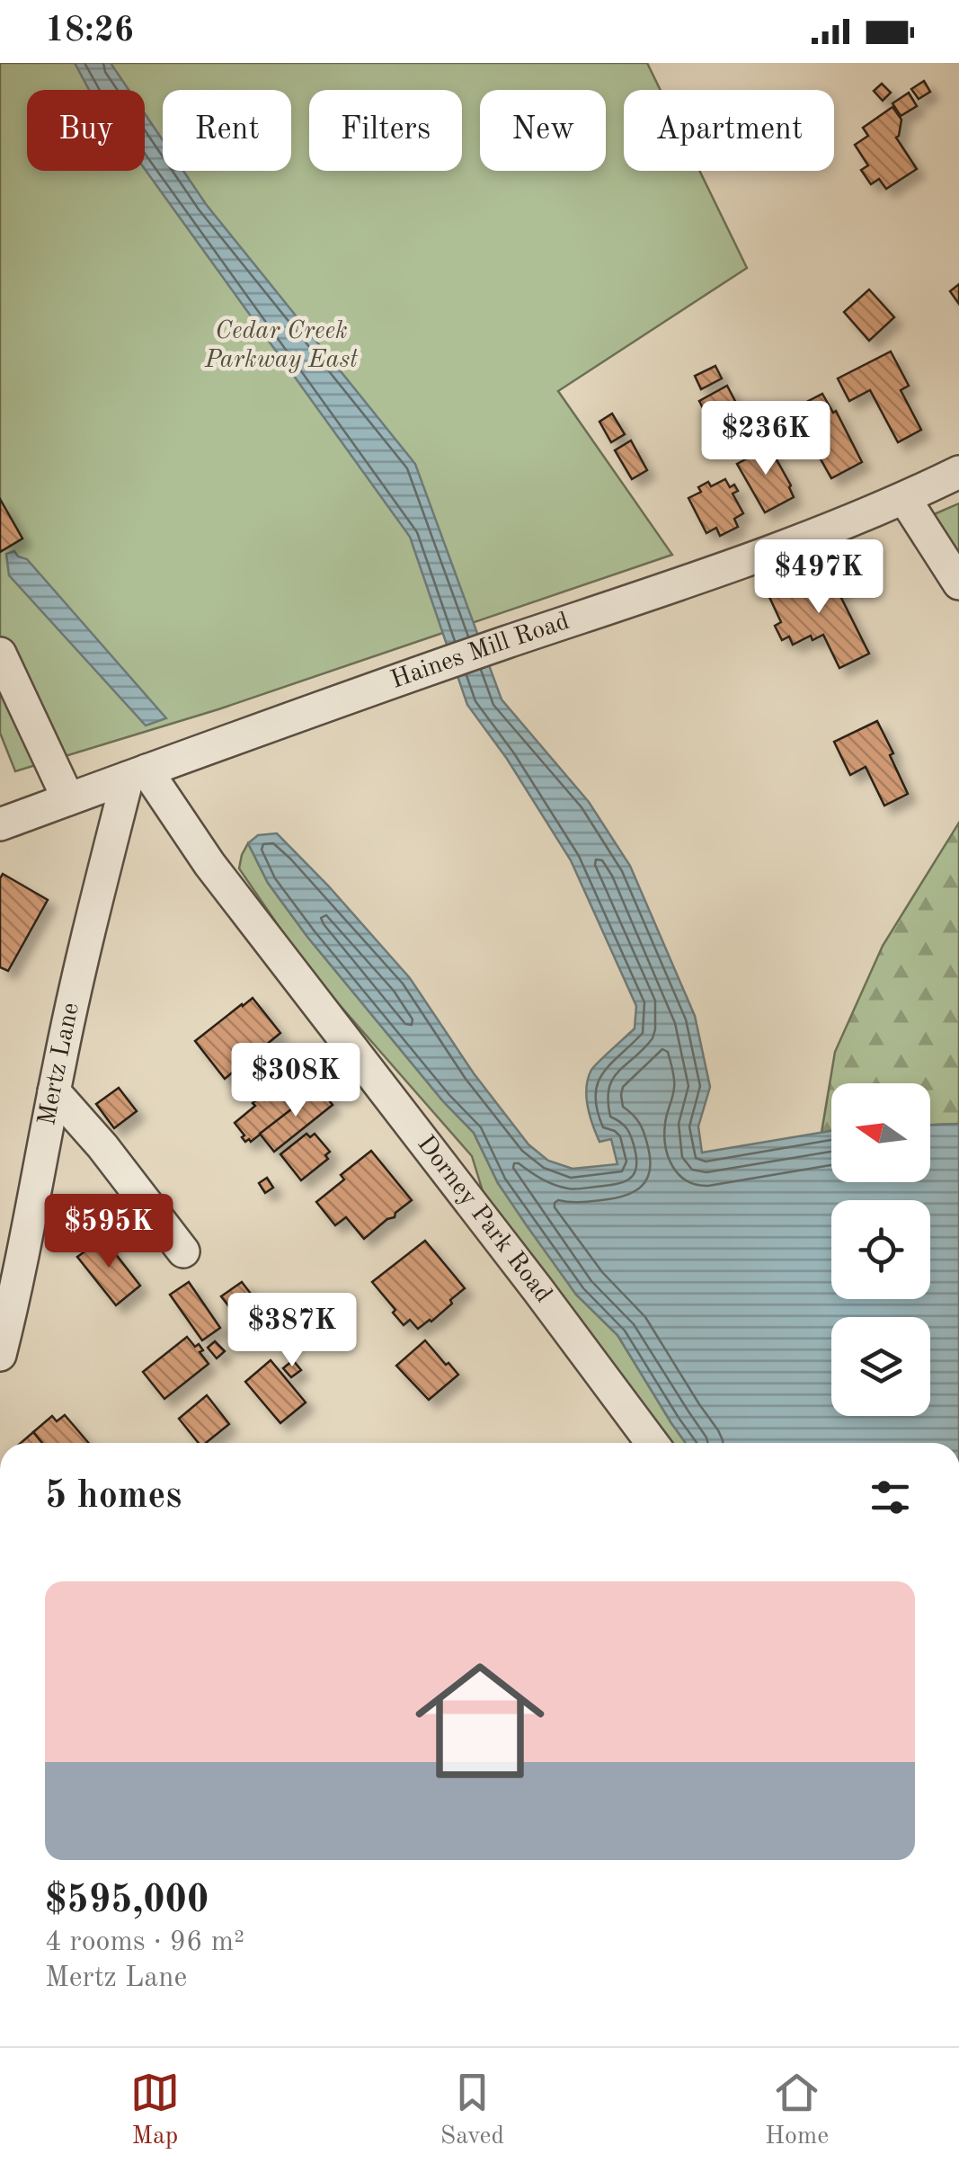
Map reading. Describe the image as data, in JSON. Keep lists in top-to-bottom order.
{
  "streets": {
    "street": ["Haines Mill Road", "Mertz Lane", "Dorney Park Road"]
  },
  "crossings": [
    ["Haines Mill Road", "Mertz Lane"],
    ["Haines Mill Road", "Dorney Park Road"],
    ["Mertz Lane", "Dorney Park Road"]
  ],
  "parks": ["Cedar Creek Parkway East"],
  "north": "left",
  "page": {
    "status": "18:26",
    "chip": [
      "Buy",
      "Rent",
      "Filters",
      "New",
      "Apartment"
    ],
    "price": [
      "$236K",
      "$497K",
      "$308K",
      "$595K",
      "$387K"
    ],
    "heading": "5 homes",
    "list": [
      {
        "name": "$595,000",
        "note": "4 rooms · 96 m² · Mertz Lane"
      }
    ],
    "tabs": ["Map", "Saved", "Home"]
  }
}
